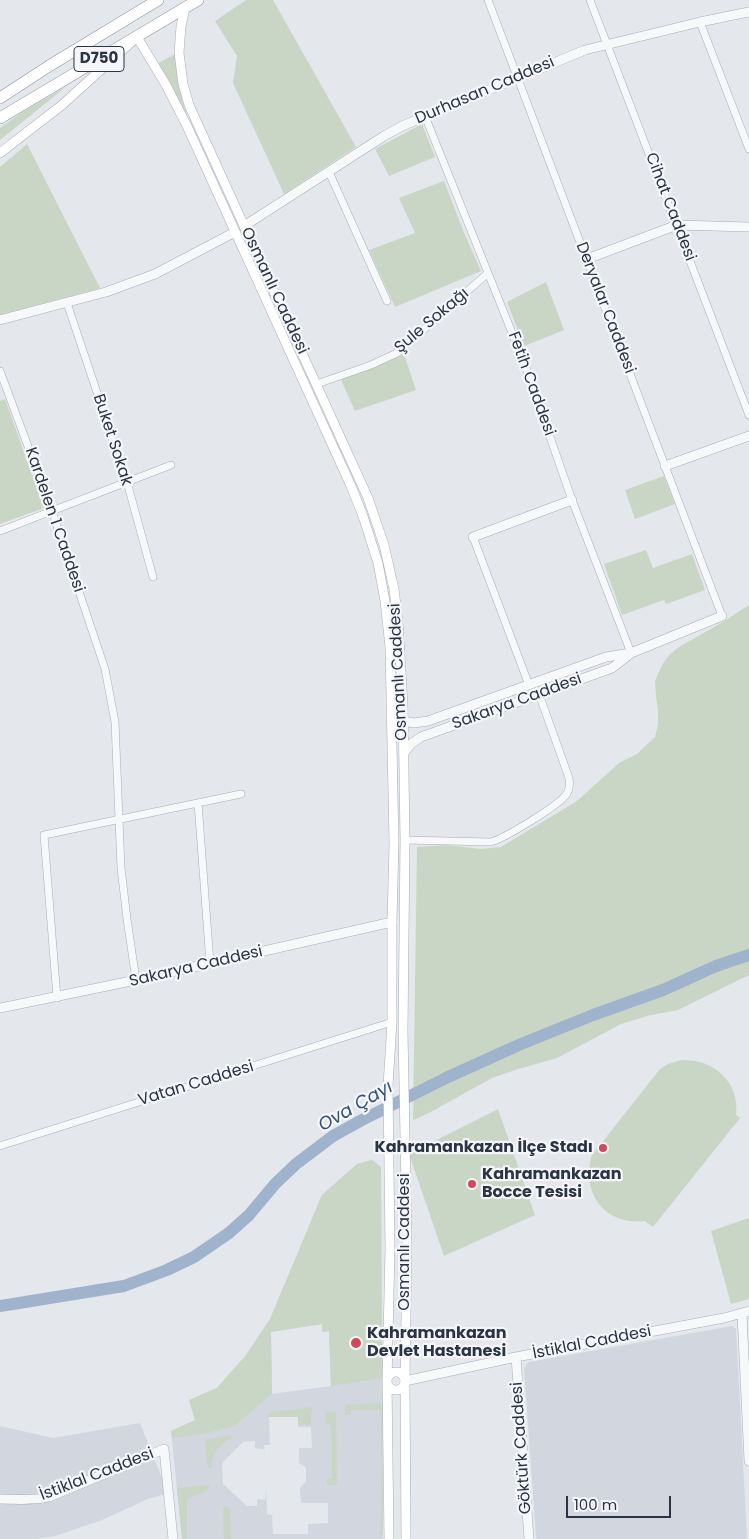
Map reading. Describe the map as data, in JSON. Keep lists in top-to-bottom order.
{
  "streets": {
    "highway": ["D750"],
    "main road": ["Osmanlı Caddesi"],
    "street": [
      "Durhasan Caddesi",
      "Cihat Caddesi",
      "Deryalar Caddesi",
      "Şule Sokağı",
      "Fetih Caddesi",
      "Buket Sokak",
      "Kardelen 1 Caddesi",
      "Sakarya Caddesi",
      "Vatan Caddesi",
      "İstiklal Caddesi",
      "Göktürk Caddesi"
    ]
  },
  "crossings": [
    ["D750", "Osmanlı Caddesi"],
    ["Durhasan Caddesi", "Cihat Caddesi"],
    ["Durhasan Caddesi", "Osmanlı Caddesi"],
    ["Durhasan Caddesi", "Deryalar Caddesi"],
    ["Durhasan Caddesi", "Fetih Caddesi"],
    ["Osmanlı Caddesi", "Şule Sokağı"],
    ["Osmanlı Caddesi", "Sakarya Caddesi"],
    ["Osmanlı Caddesi", "Vatan Caddesi"],
    ["Osmanlı Caddesi", "İstiklal Caddesi"],
    ["Deryalar Caddesi", "Sakarya Caddesi"],
    ["Şule Sokağı", "Fetih Caddesi"],
    ["Fetih Caddesi", "Sakarya Caddesi"],
    ["Kardelen 1 Caddesi", "Sakarya Caddesi"],
    ["İstiklal Caddesi", "Göktürk Caddesi"]
  ],
  "water": ["Ova Çayı"],
  "places": ["Kahramankazan İlçe Stadı", "Kahramankazan Bocce Tesisi", "Kahramankazan Devlet Hastanesi"],
  "scale_bar": "100 m"
}
